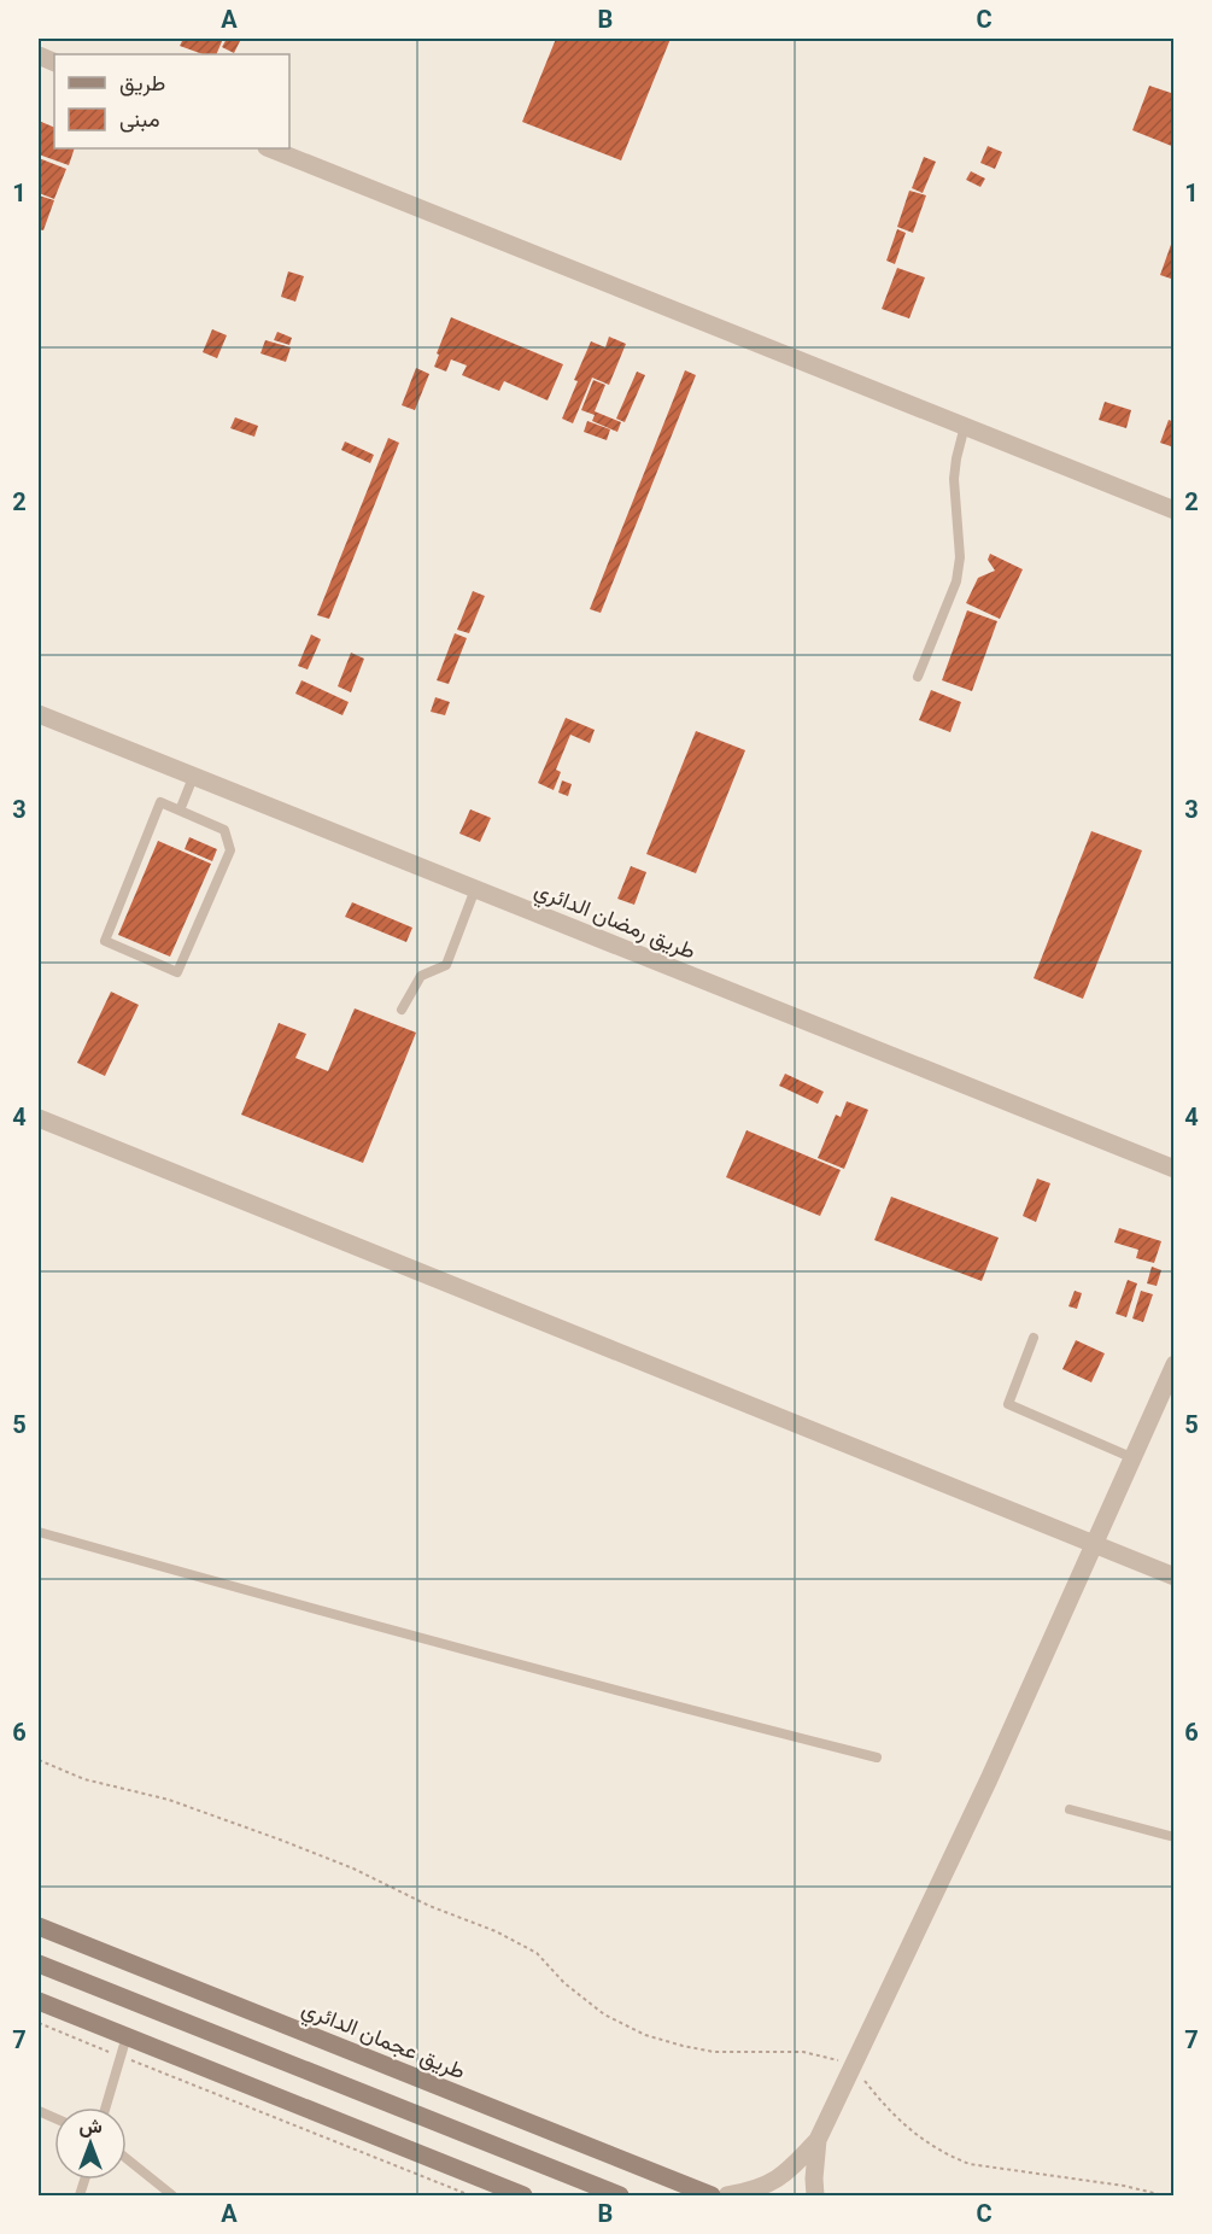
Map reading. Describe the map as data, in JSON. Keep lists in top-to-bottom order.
{
  "streets": {
    "main road": ["طريق عجمان الدائري"],
    "street": ["طريق رمضان الدائري"]
  },
  "legend": ["طريق", "مبنى"],
  "north": "top",
  "grid": {
    "columns": ["A", "B", "C"],
    "rows": [
      "1",
      "2",
      "3",
      "4",
      "5",
      "6",
      "7"
    ]
  }
}
